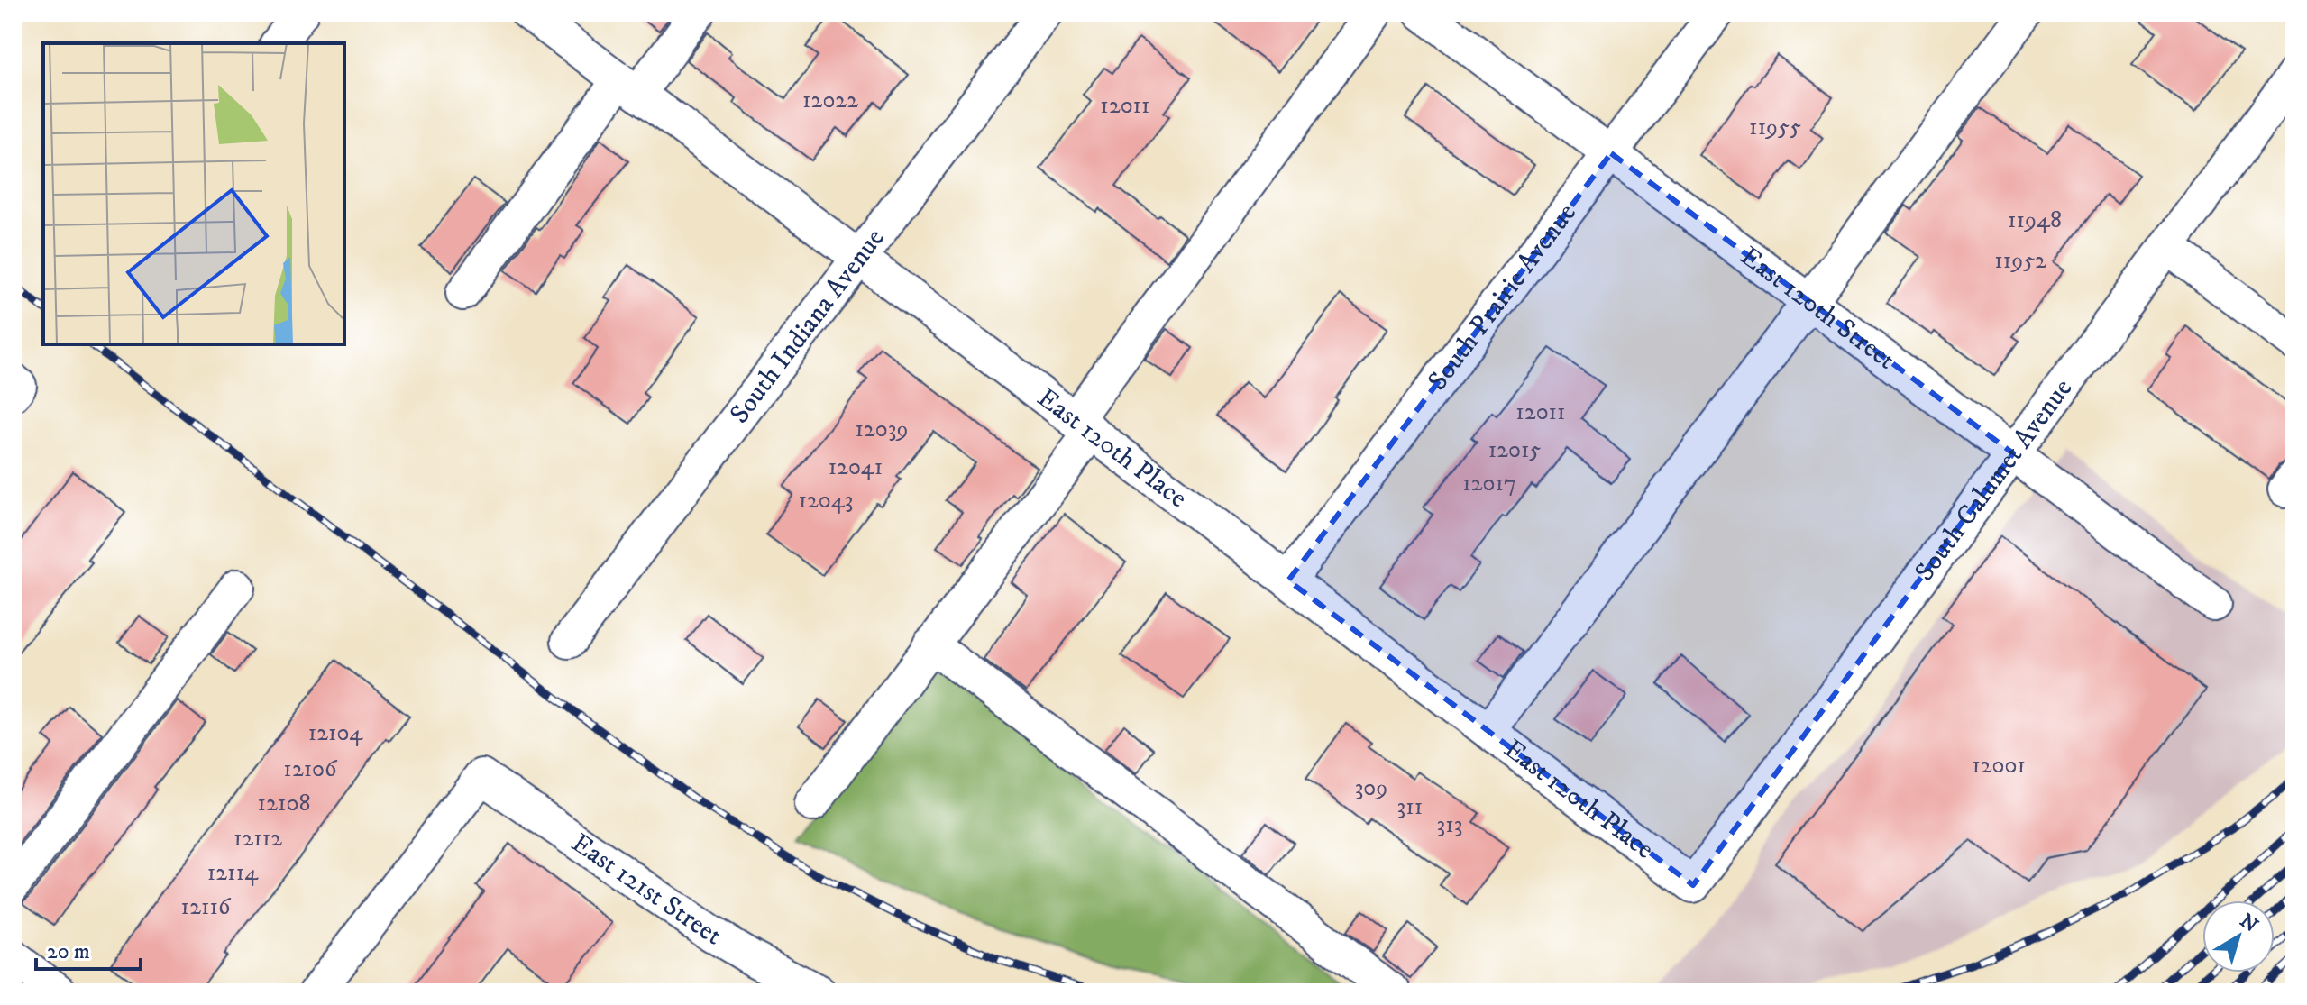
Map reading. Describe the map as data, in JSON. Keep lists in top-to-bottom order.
{
  "streets": {
    "street": [
      "South Prairie Avenue",
      "East 120th Street",
      "South Indiana Avenue",
      "East 120th Place",
      "South Calumet Avenue",
      "East 121st Street"
    ]
  },
  "crossings": [
    ["South Prairie Avenue", "East 120th Street"],
    ["South Prairie Avenue", "East 120th Place"],
    ["East 120th Street", "South Calumet Avenue"],
    ["South Indiana Avenue", "East 120th Place"],
    ["East 120th Place", "South Calumet Avenue"]
  ],
  "house_numbers": [
    "12022",
    "12011",
    "11955",
    "11948",
    "11952",
    "12011",
    "12039",
    "12015",
    "12041",
    "12017",
    "12043",
    "12104",
    "12001",
    "12106",
    "309",
    "12108",
    "311",
    "313",
    "12112",
    "12114",
    "12116"
  ],
  "scale_bar": "20 m",
  "north": "top right"
}
